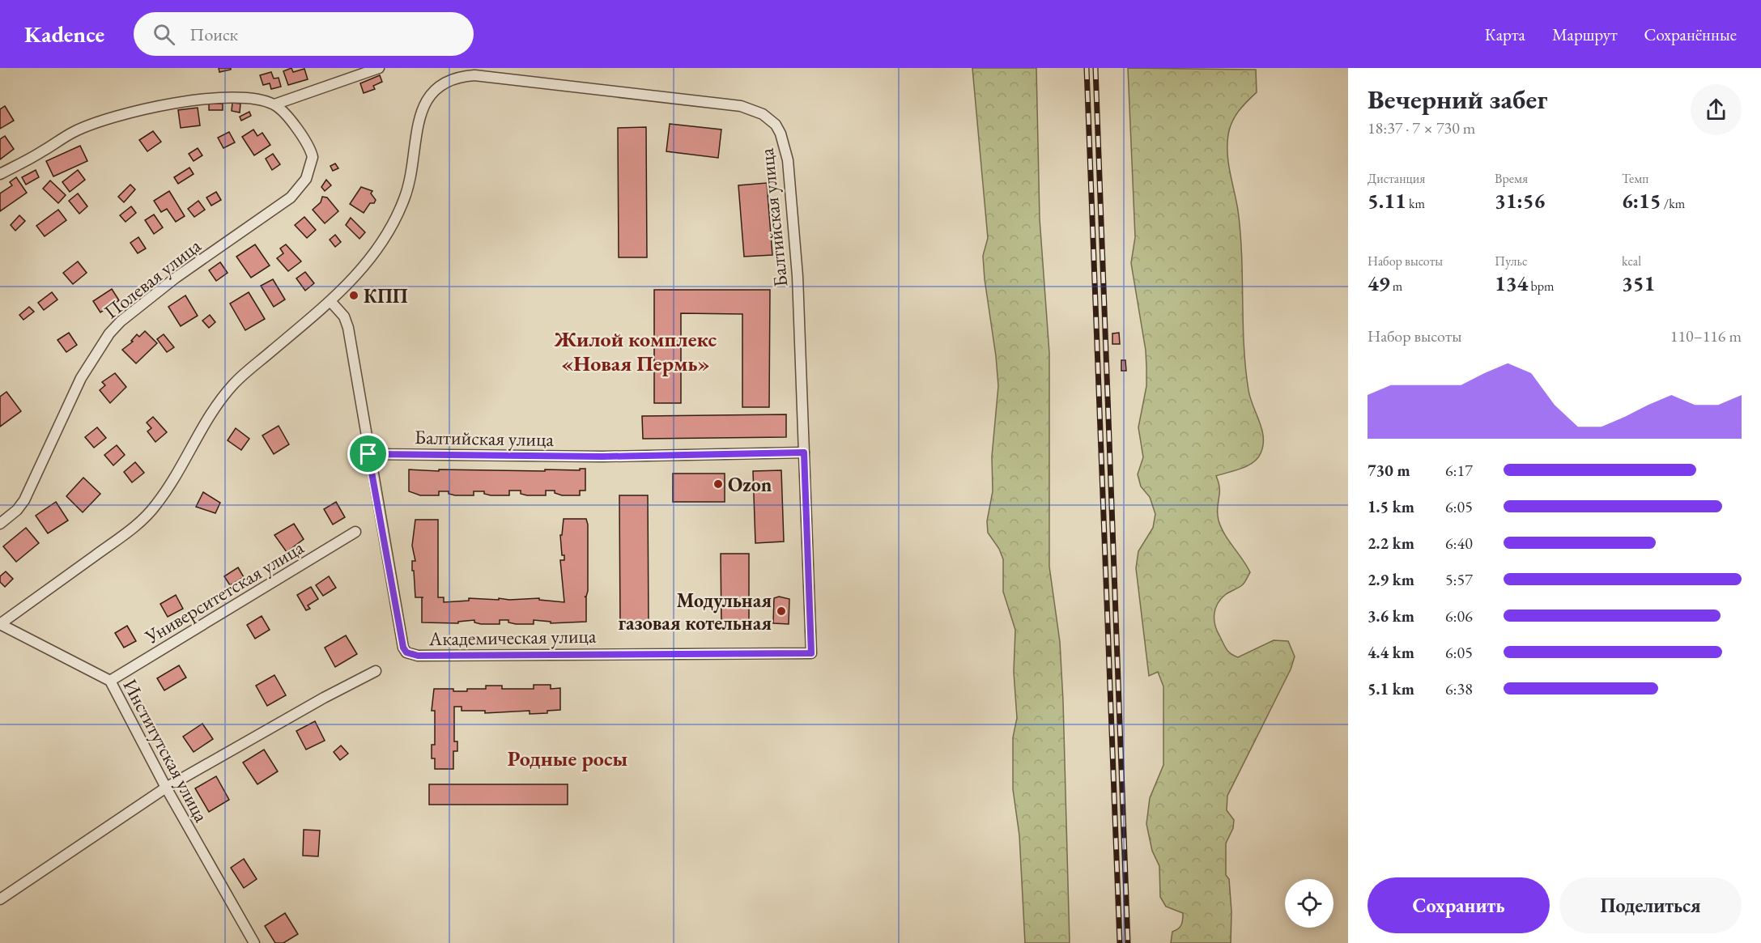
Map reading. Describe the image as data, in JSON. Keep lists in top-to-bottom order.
{
  "streets": {
    "street": [
      "Балтийская улица",
      "Полевая улица",
      "Университетская улица",
      "Академическая улица",
      "Институтская улица"
    ]
  },
  "crossings": [
    ["Балтийская улица", "Академическая улица"],
    ["Балтийская улица", "Институтская улица"],
    ["Университетская улица", "Институтская улица"]
  ],
  "districts": ["Жилой комплекс «Новая Пермь»", "Родные росы"],
  "places": ["КПП", "Ozon", "Модульная газовая котельная"],
  "page": {
    "header": "Kadence",
    "search": "Поиск",
    "nav": ["Карта", "Маршрут", "Сохранённые"],
    "heading": ["Вечерний забег", "18:37 · 7 × 730 m"],
    "stats": [
      ["Дистанция", "5.11 km"],
      ["Время", "31:56"],
      ["Темп", "6:15 /km"],
      ["Набор высоты", "49 m"],
      ["Пульс", "134 bpm"],
      ["kcal", "351"]
    ],
    "chart": ["Набор высоты", "110–116 m"],
    "list": [
      {
        "name": "730 m",
        "note": "6:17"
      },
      {
        "name": "1.5 km",
        "note": "6:05"
      },
      {
        "name": "2.2 km",
        "note": "6:40"
      },
      {
        "name": "2.9 km",
        "note": "5:57"
      },
      {
        "name": "3.6 km",
        "note": "6:06"
      },
      {
        "name": "4.4 km",
        "note": "6:05"
      },
      {
        "name": "5.1 km",
        "note": "6:38"
      }
    ],
    "buttons": ["Сохранить", "Поделиться"]
  }
}
